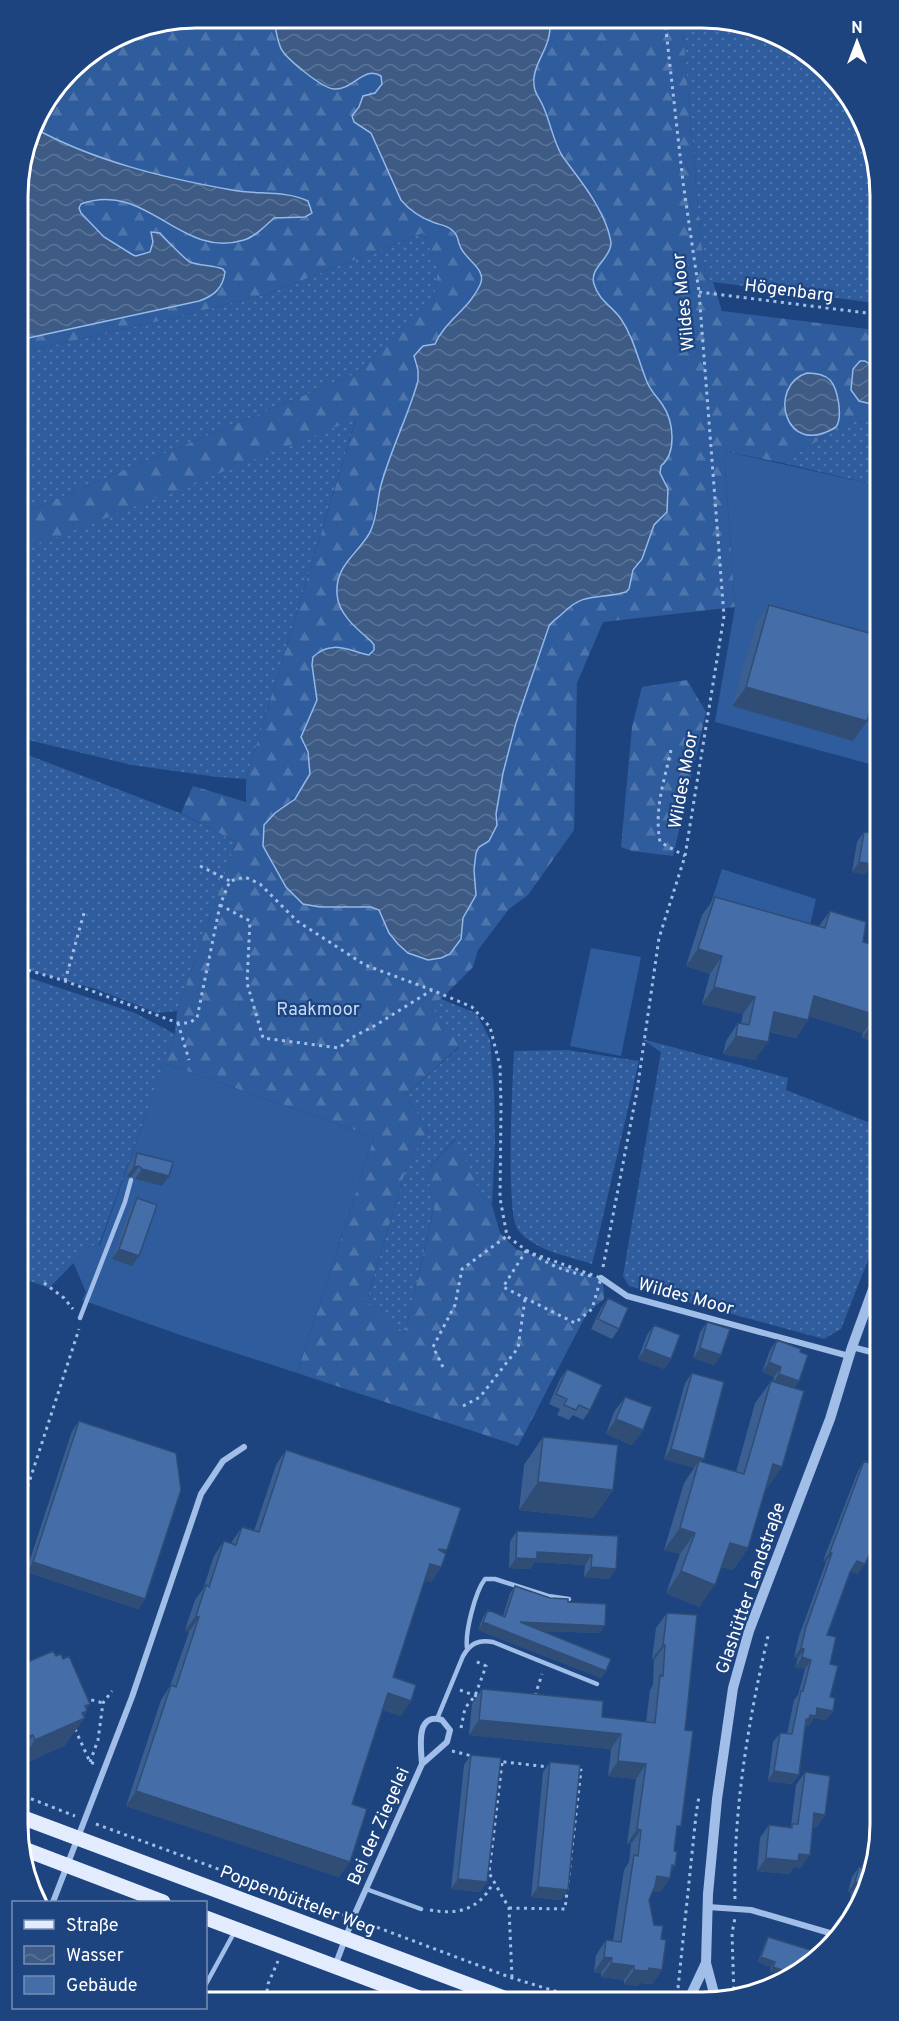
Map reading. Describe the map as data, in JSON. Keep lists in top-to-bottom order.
{
  "streets": {
    "main road": ["Poppenbütteler Weg"],
    "street": ["Wildes Moor", "Glashütter Landstraße", "Bei der Ziegelei"],
    "path": ["Högenbarg"]
  },
  "crossings": [
    ["Högenbarg", "Wildes Moor"],
    ["Wildes Moor", "Glashütter Landstraße"],
    ["Bei der Ziegelei", "Poppenbütteler Weg"]
  ],
  "parks": ["Raakmoor"],
  "legend": ["Straße", "Wasser", "Gebäude"],
  "north": "top"
}
